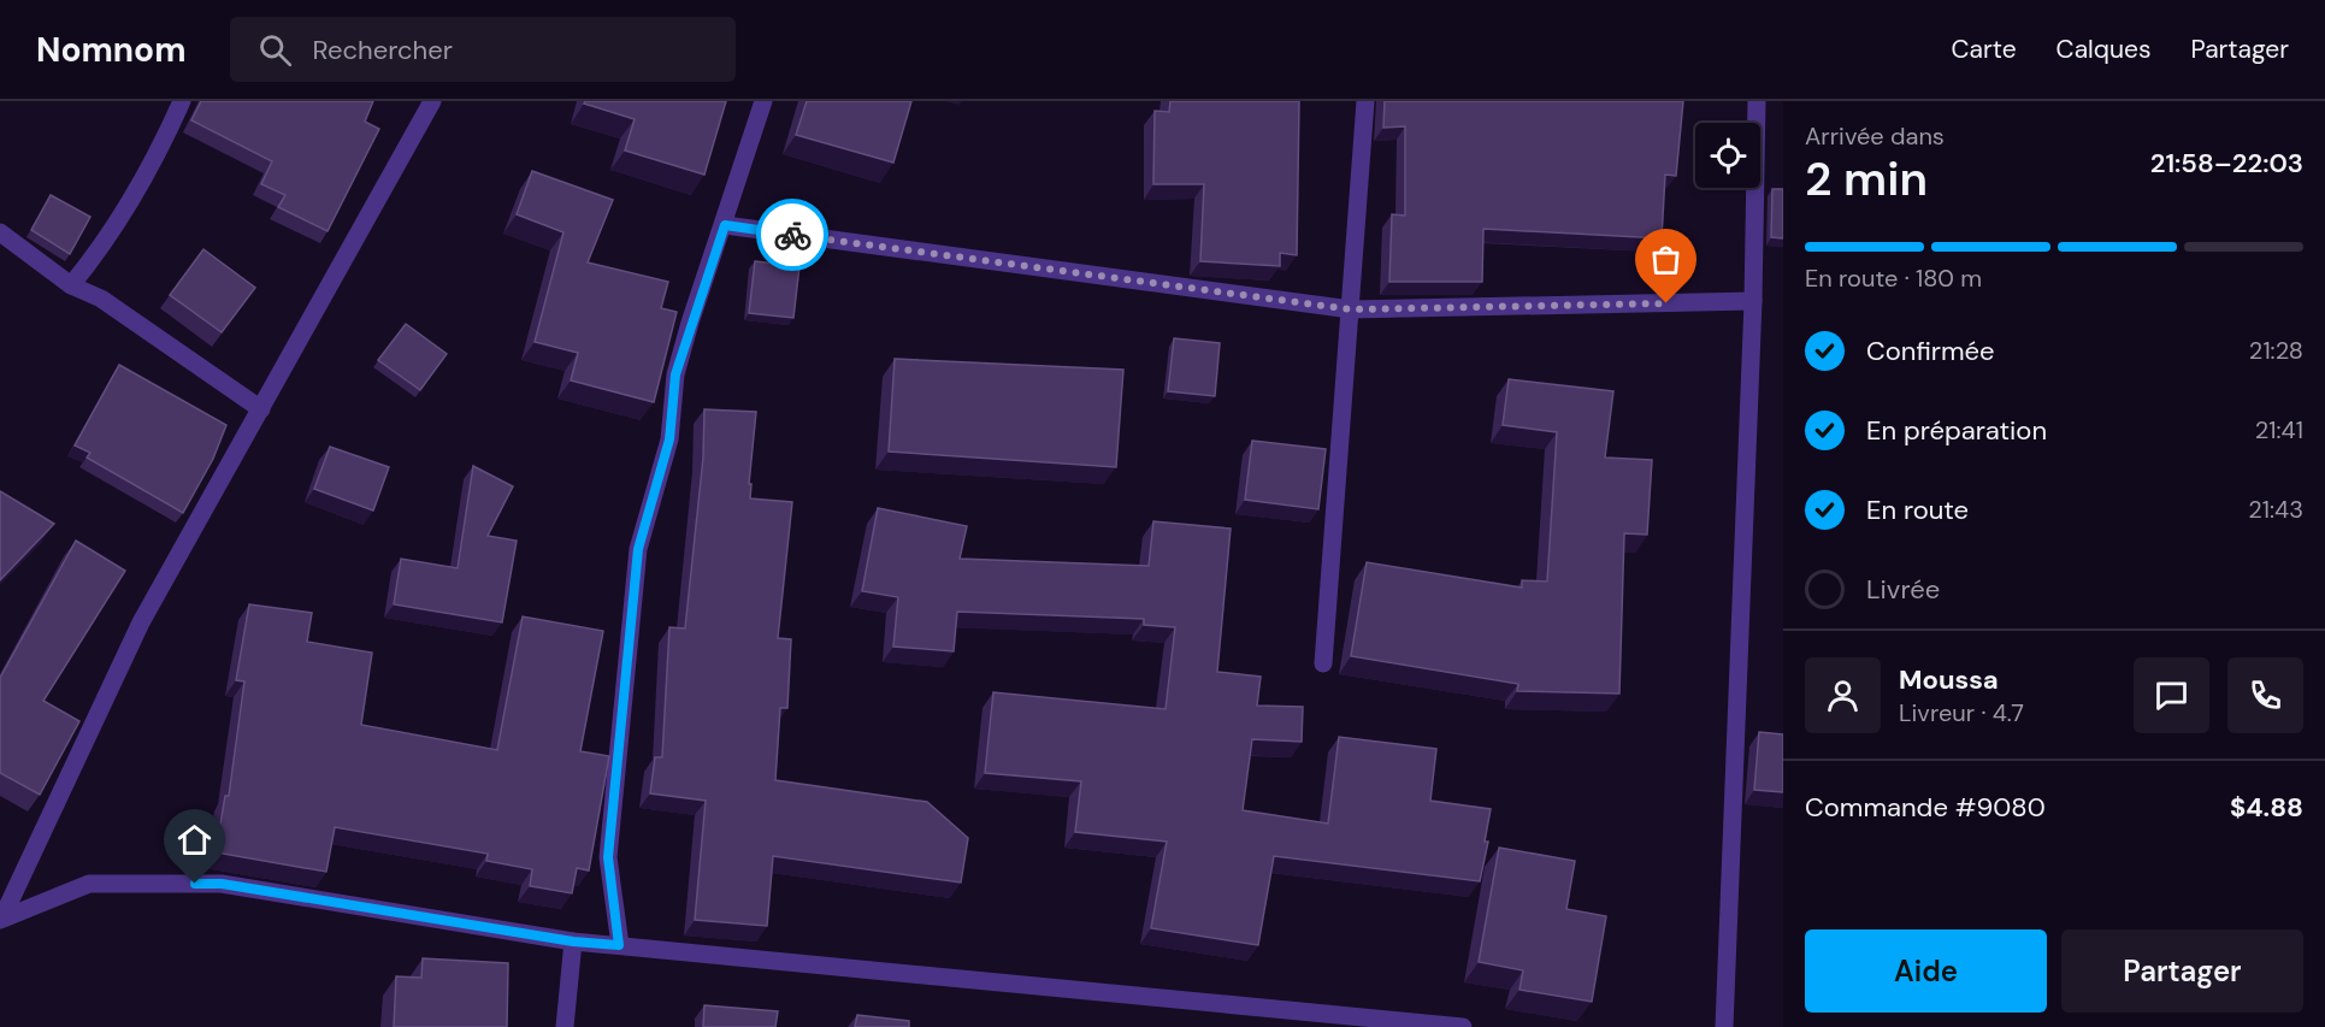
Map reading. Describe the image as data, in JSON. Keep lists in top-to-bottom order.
{
  "page": {
    "header": "Nomnom",
    "search": "Rechercher",
    "nav": ["Carte", "Calques", "Partager"],
    "heading": ["2 min", "Arrivée dans", "21:58–22:03"],
    "panel": [
      "Moussa",
      "Livreur · 4.7",
      "Commande #9080",
      "$4.88"
    ],
    "bar": "En route · 180 m",
    "list": [
      ["Confirmée", "21:28"],
      ["En préparation", "21:41"],
      ["En route", "21:43"],
      "Livrée"
    ],
    "buttons": ["Aide", "Partager"]
  }
}
